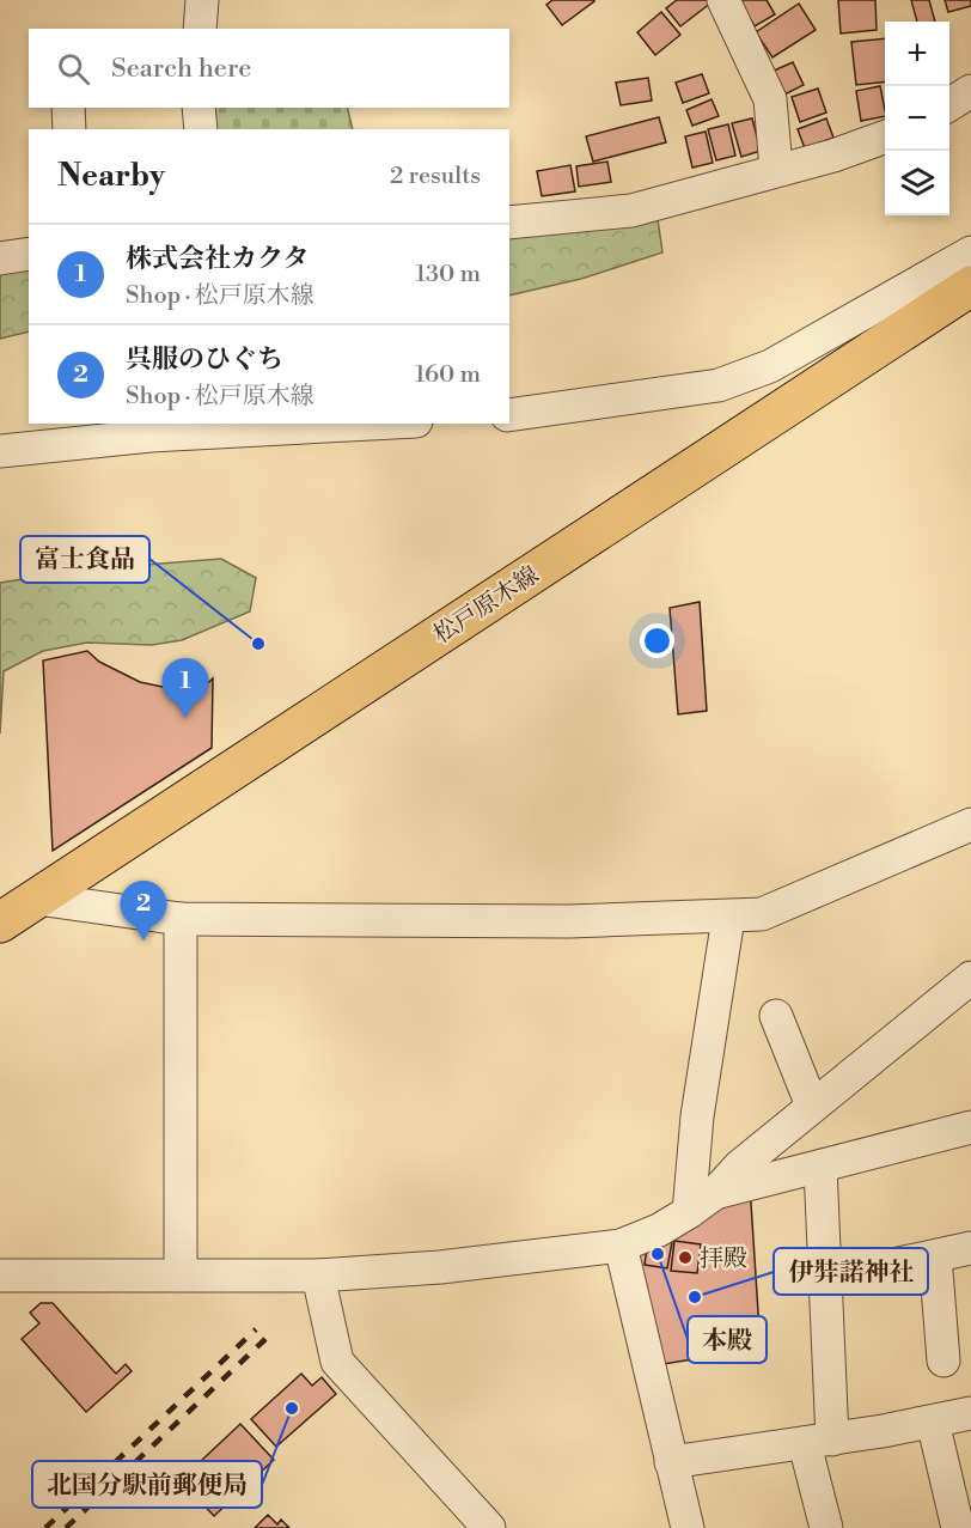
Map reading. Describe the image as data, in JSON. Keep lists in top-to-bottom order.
{
  "streets": {
    "main road": ["松戸原木線"]
  },
  "places": [
    "富士食品",
    "本殿",
    "拝殿",
    "伊弉諾神社",
    "北国分駅前郵便局"
  ],
  "page": {
    "map_buttons": ["+", "−"],
    "search": "Search here",
    "heading": ["Nearby", "2 results"],
    "list": [
      {
        "mark": "1",
        "name": "株式会社カクタ",
        "note": "Shop · 松戸原木線",
        "value": "130 m"
      },
      {
        "mark": "2",
        "name": "呉服のひぐち",
        "note": "Shop · 松戸原木線",
        "value": "160 m"
      }
    ],
    "pins": ["1", "2"]
  }
}
